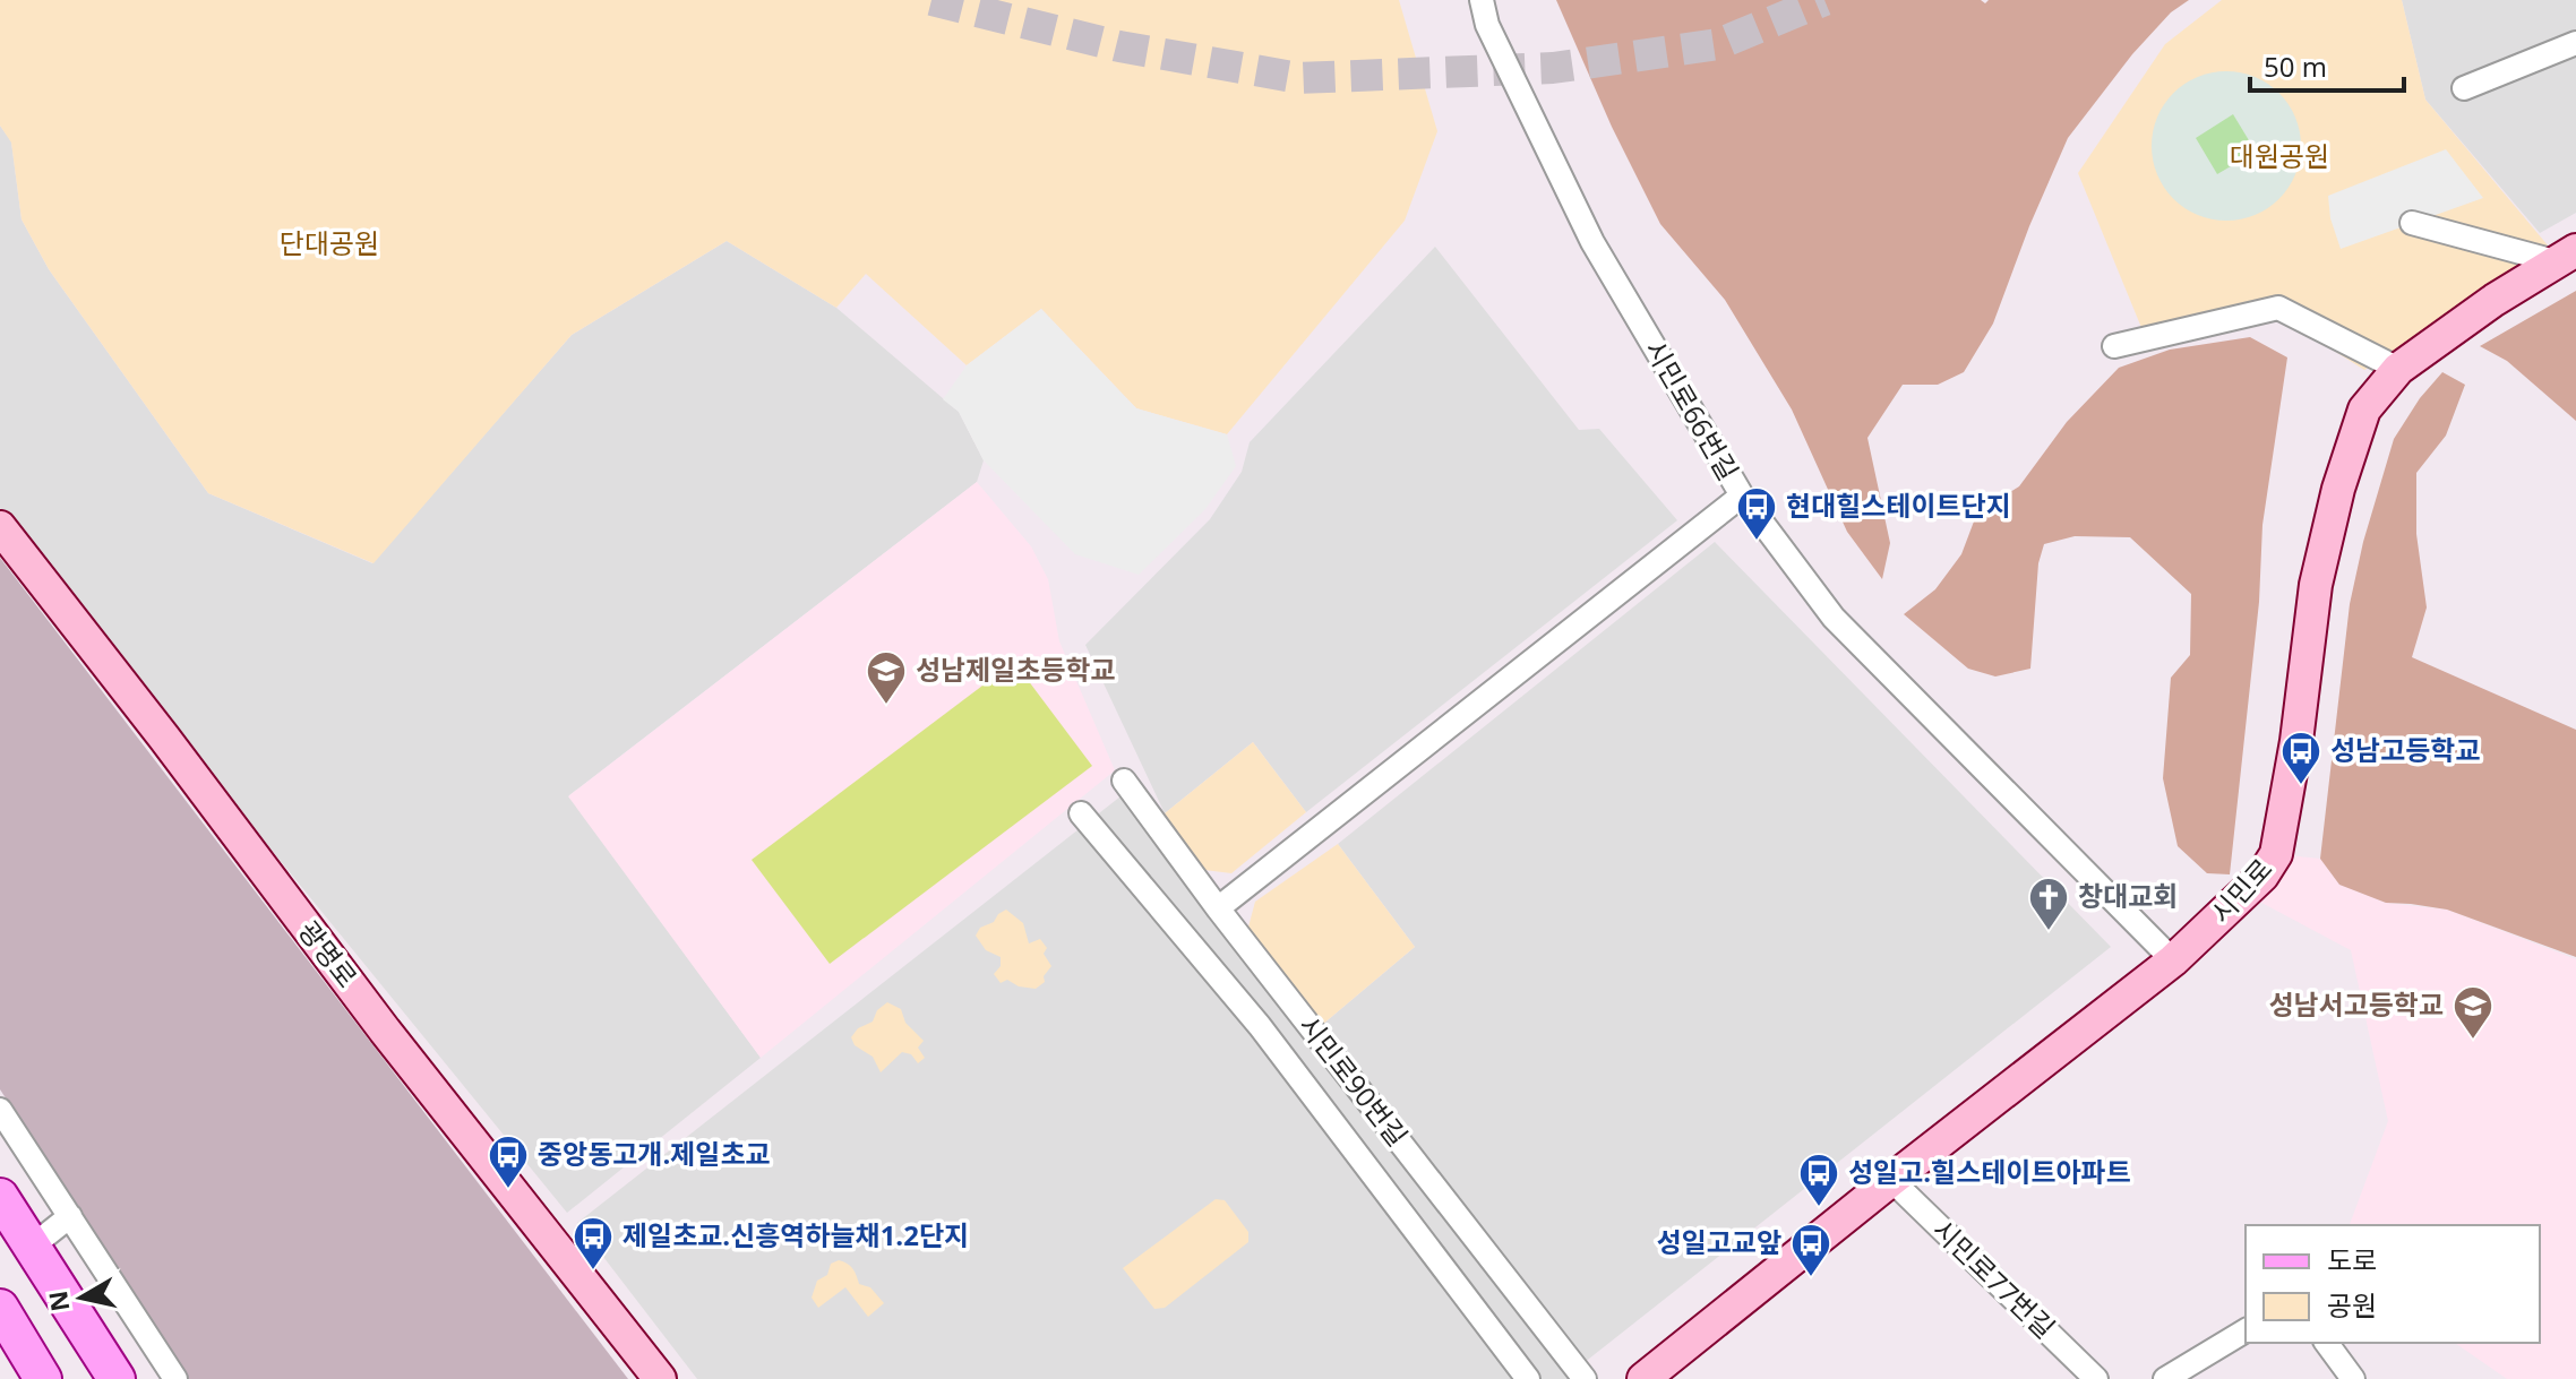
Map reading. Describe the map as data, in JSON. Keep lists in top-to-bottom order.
{
  "streets": {
    "main road": ["시민로", "광명로"],
    "street": ["시민로66번길", "시민로90번길", "시민로77번길"]
  },
  "crossings": [
    ["시민로66번길", "시민로"],
    ["시민로", "시민로77번길"]
  ],
  "parks": ["대원공원", "단대공원"],
  "places": {
    "bus stop": [
      "현대힐스테이트단지",
      "성남고등학교",
      "중앙동고개.제일초교",
      "성일고.힐스테이트아파트",
      "제일초교.신흥역하늘채1.2단지",
      "성일고교앞"
    ],
    "school or university": ["성남제일초등학교", "성남서고등학교"],
    "church": ["창대교회"]
  },
  "legend": ["도로", "공원"],
  "scale_bar": "50 m",
  "north": "left"
}
